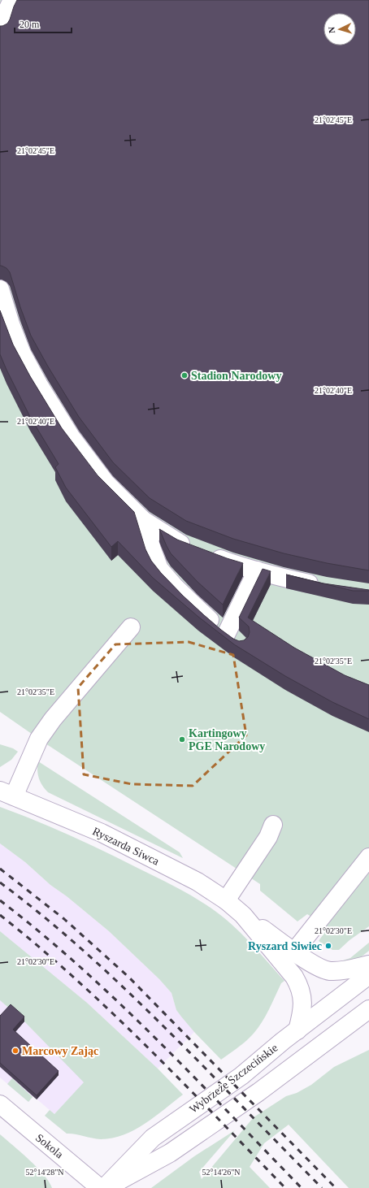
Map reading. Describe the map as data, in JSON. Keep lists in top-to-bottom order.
{
  "streets": {
    "street": ["Ryszarda Siwca", "Wybrzeże Szczecińskie", "Sokola"]
  },
  "crossings": [
    ["Ryszarda Siwca", "Wybrzeże Szczecińskie"]
  ],
  "places": [
    "Stadion Narodowy",
    "Kartingowy PGE Narodowy",
    "Ryszard Siwiec",
    "Marcowy Zając"
  ],
  "scale_bar": "20 m",
  "north": "left",
  "coordinates": [
    "21°02'45\"E",
    "21°02'40\"E",
    "21°02'35\"E",
    "21°02'30\"E",
    "52°14'28\"N",
    "52°14'26\"N"
  ]
}
